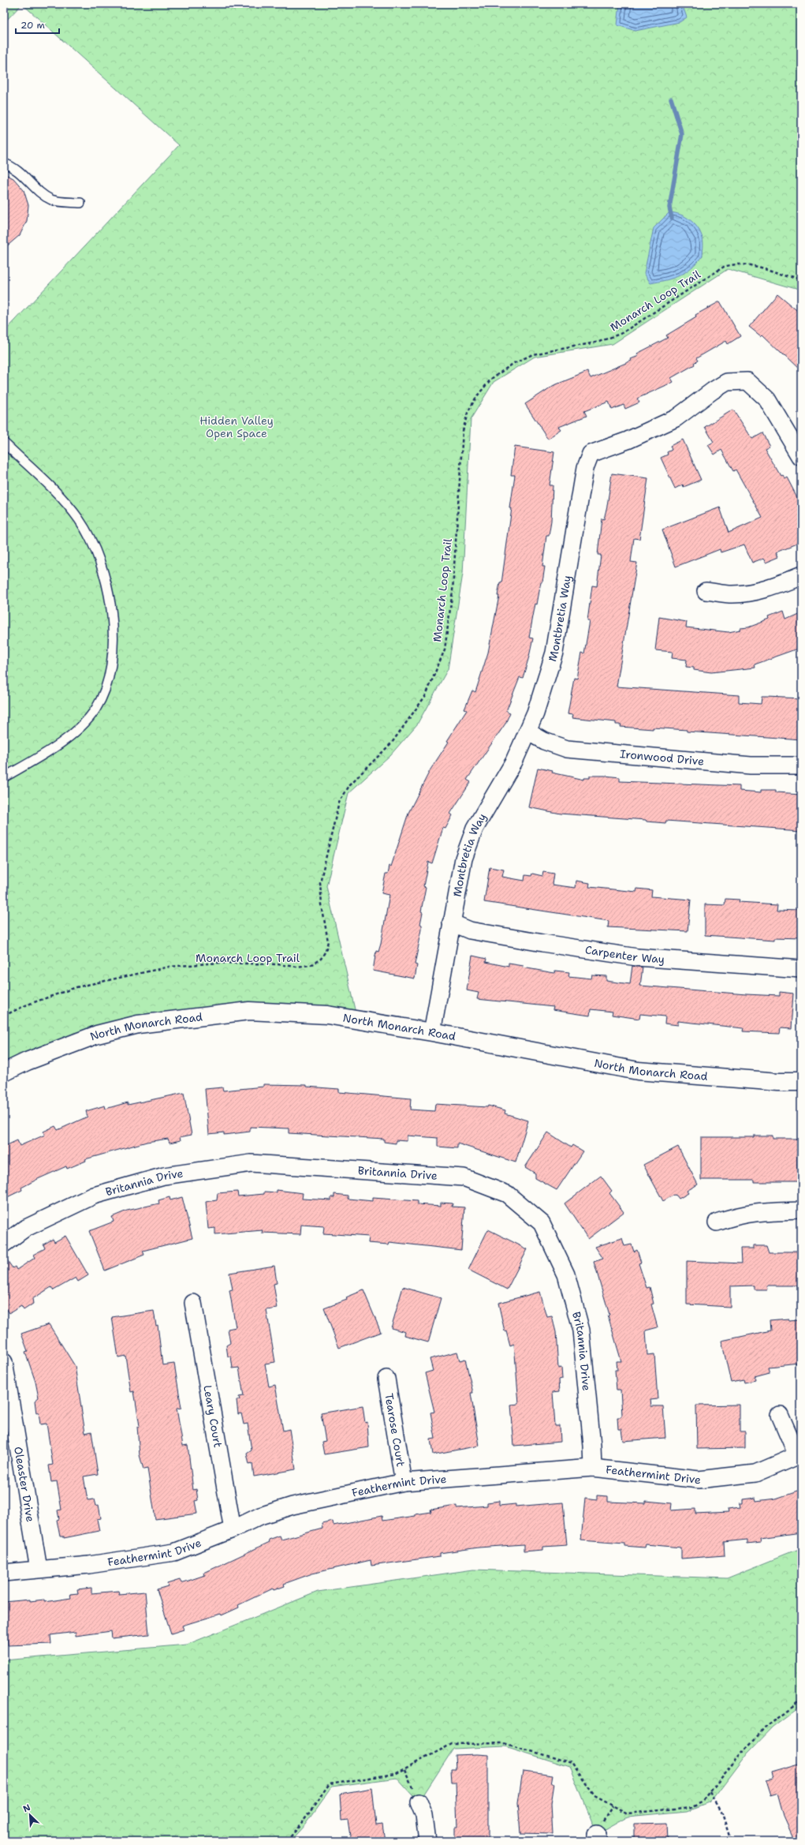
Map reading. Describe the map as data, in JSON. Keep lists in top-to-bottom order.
{
  "streets": {
    "street": [
      "Montbretia Way",
      "Ironwood Drive",
      "Carpenter Way",
      "North Monarch Road",
      "Britannia Drive",
      "Leary Court",
      "Tearose Court",
      "Feathermint Drive",
      "Oleaster Drive"
    ],
    "path": ["Monarch Loop Trail"]
  },
  "crossings": [
    ["Montbretia Way", "Ironwood Drive"],
    ["Montbretia Way", "Carpenter Way"],
    ["Montbretia Way", "North Monarch Road"],
    ["Britannia Drive", "Feathermint Drive"],
    ["Leary Court", "Feathermint Drive"],
    ["Tearose Court", "Feathermint Drive"],
    ["Feathermint Drive", "Oleaster Drive"]
  ],
  "parks": ["Hidden Valley Open Space"],
  "scale_bar": "20 m",
  "north": "top left"
}
